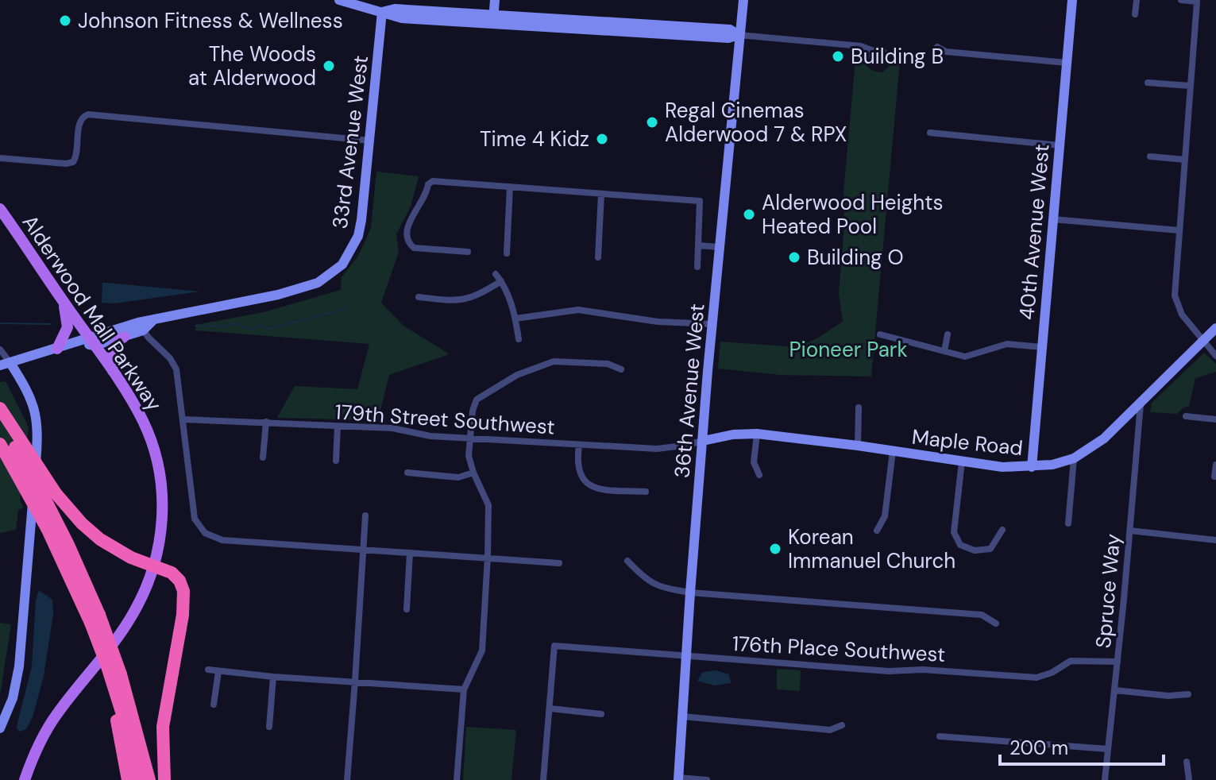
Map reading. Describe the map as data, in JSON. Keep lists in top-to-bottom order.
{
  "streets": {
    "main road": ["Alderwood Mall Parkway"],
    "street": [
      "33rd Avenue West",
      "40th Avenue West",
      "36th Avenue West",
      "179th Street Southwest",
      "Maple Road",
      "Spruce Way",
      "176th Place Southwest"
    ]
  },
  "crossings": [
    ["33rd Avenue West", "Alderwood Mall Parkway"],
    ["40th Avenue West", "Maple Road"],
    ["36th Avenue West", "179th Street Southwest"],
    ["36th Avenue West", "Maple Road"],
    ["36th Avenue West", "176th Place Southwest"],
    ["179th Street Southwest", "Maple Road"],
    ["Maple Road", "Spruce Way"],
    ["Spruce Way", "176th Place Southwest"]
  ],
  "parks": ["Pioneer Park"],
  "places": [
    "Johnson Fitness & Wellness",
    "Building B",
    "The Woods at Alderwood",
    "Regal Cinemas Alderwood 7 & RPX",
    "Time 4 Kidz",
    "Alderwood Heights Heated Pool",
    "Building O",
    "Korean Immanuel Church"
  ],
  "scale_bar": "200 m"
}
